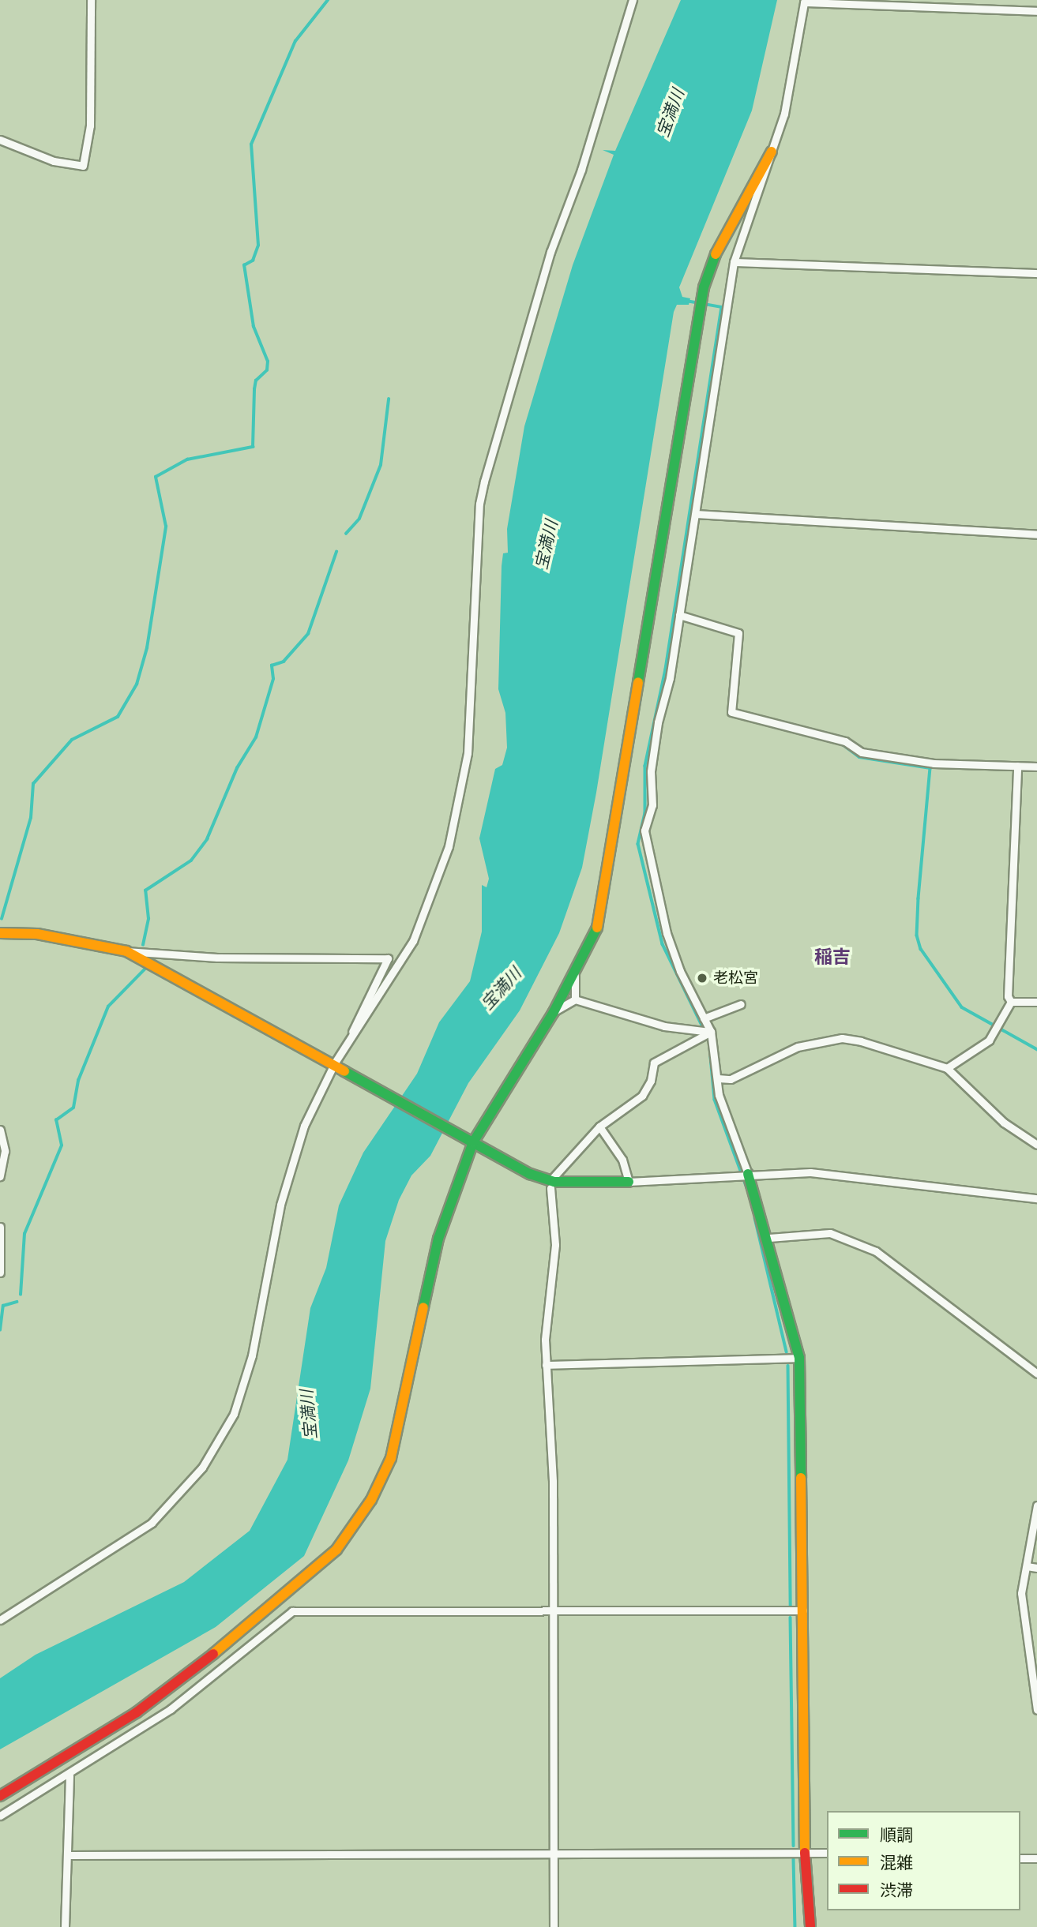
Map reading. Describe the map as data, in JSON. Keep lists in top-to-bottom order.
{
  "districts": ["稲吉"],
  "water": ["宝満川"],
  "places": ["老松宮"],
  "legend": ["順調", "混雑", "渋滞"]
}
